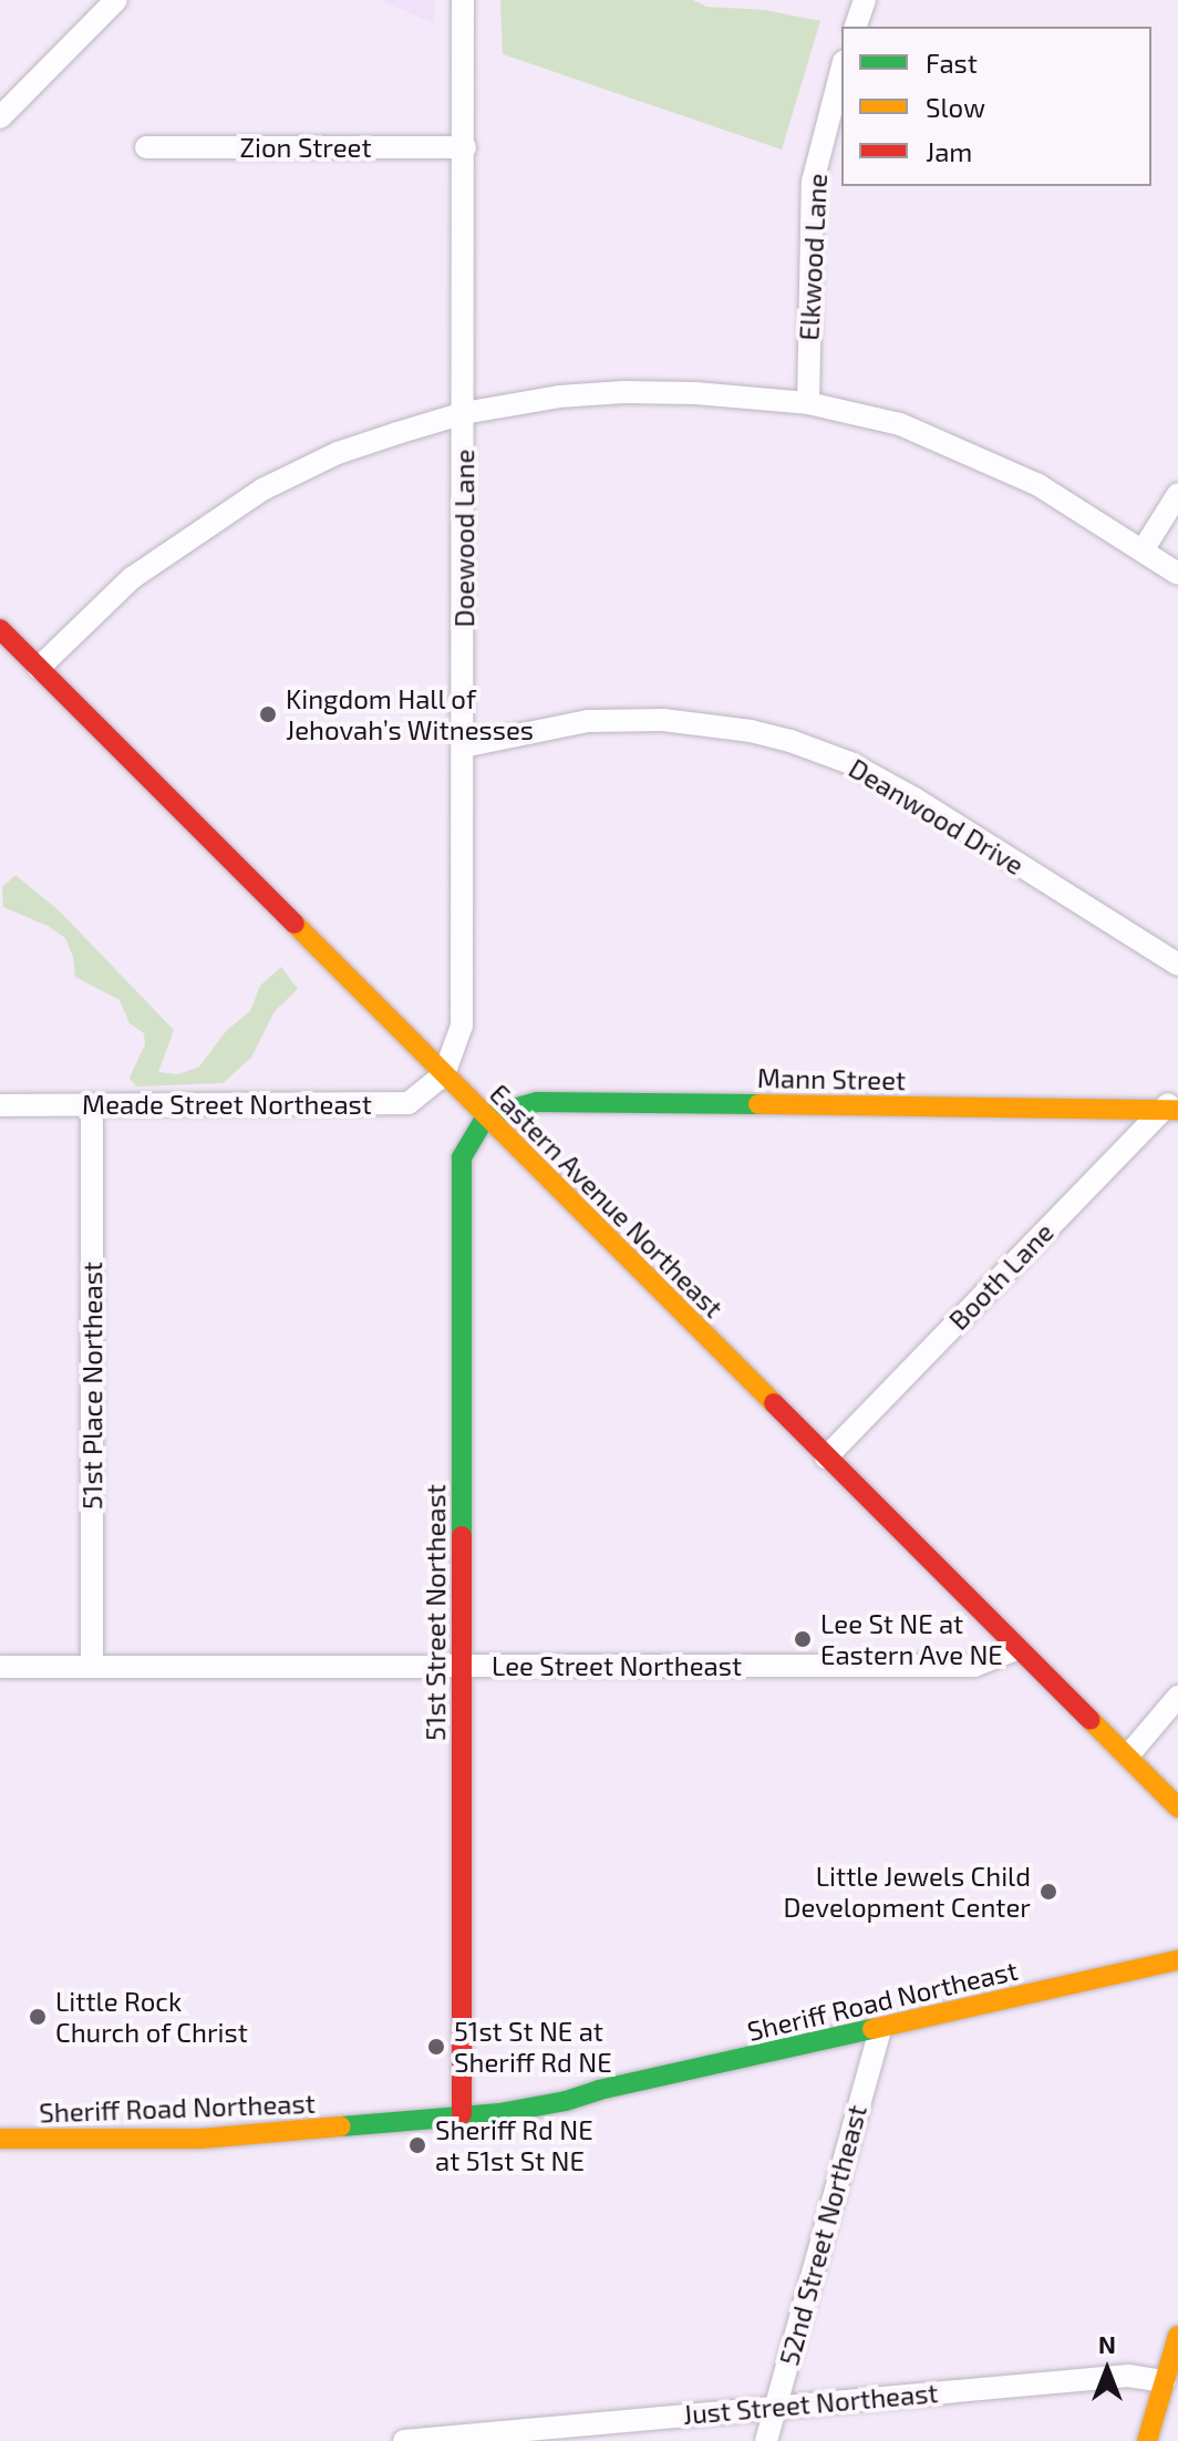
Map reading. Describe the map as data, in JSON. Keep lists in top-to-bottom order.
{
  "streets": {
    "main road": [
      "Mann Street",
      "Eastern Avenue Northeast",
      "51st Street Northeast",
      "Sheriff Road Northeast"
    ],
    "street": [
      "Zion Street",
      "Elkwood Lane",
      "Doewood Lane",
      "Deanwood Drive",
      "Meade Street Northeast",
      "Booth Lane",
      "51st Place Northeast",
      "Lee Street Northeast",
      "52nd Street Northeast",
      "Just Street Northeast"
    ]
  },
  "crossings": [
    ["Zion Street", "Doewood Lane"],
    ["Doewood Lane", "Deanwood Drive"],
    ["Doewood Lane", "Meade Street Northeast"],
    ["Doewood Lane", "Eastern Avenue Northeast"],
    ["Mann Street", "Eastern Avenue Northeast"],
    ["Mann Street", "Booth Lane"],
    ["Mann Street", "51st Street Northeast"],
    ["Meade Street Northeast", "Eastern Avenue Northeast"],
    ["Meade Street Northeast", "51st Place Northeast"],
    ["Eastern Avenue Northeast", "Booth Lane"],
    ["Eastern Avenue Northeast", "51st Street Northeast"],
    ["Eastern Avenue Northeast", "Lee Street Northeast"],
    ["51st Place Northeast", "Lee Street Northeast"],
    ["51st Street Northeast", "Lee Street Northeast"],
    ["51st Street Northeast", "Sheriff Road Northeast"],
    ["Sheriff Road Northeast", "52nd Street Northeast"],
    ["52nd Street Northeast", "Just Street Northeast"]
  ],
  "places": [
    "Kingdom Hall of Jehovah’s Witnesses",
    "Lee St NE at Eastern Ave NE",
    "Little Jewels Child Development Center",
    "Little Rock Church of Christ",
    "51st St NE at Sheriff Rd NE",
    "Sheriff Rd NE at 51st St NE"
  ],
  "legend": ["Fast", "Slow", "Jam"],
  "north": "top"
}
